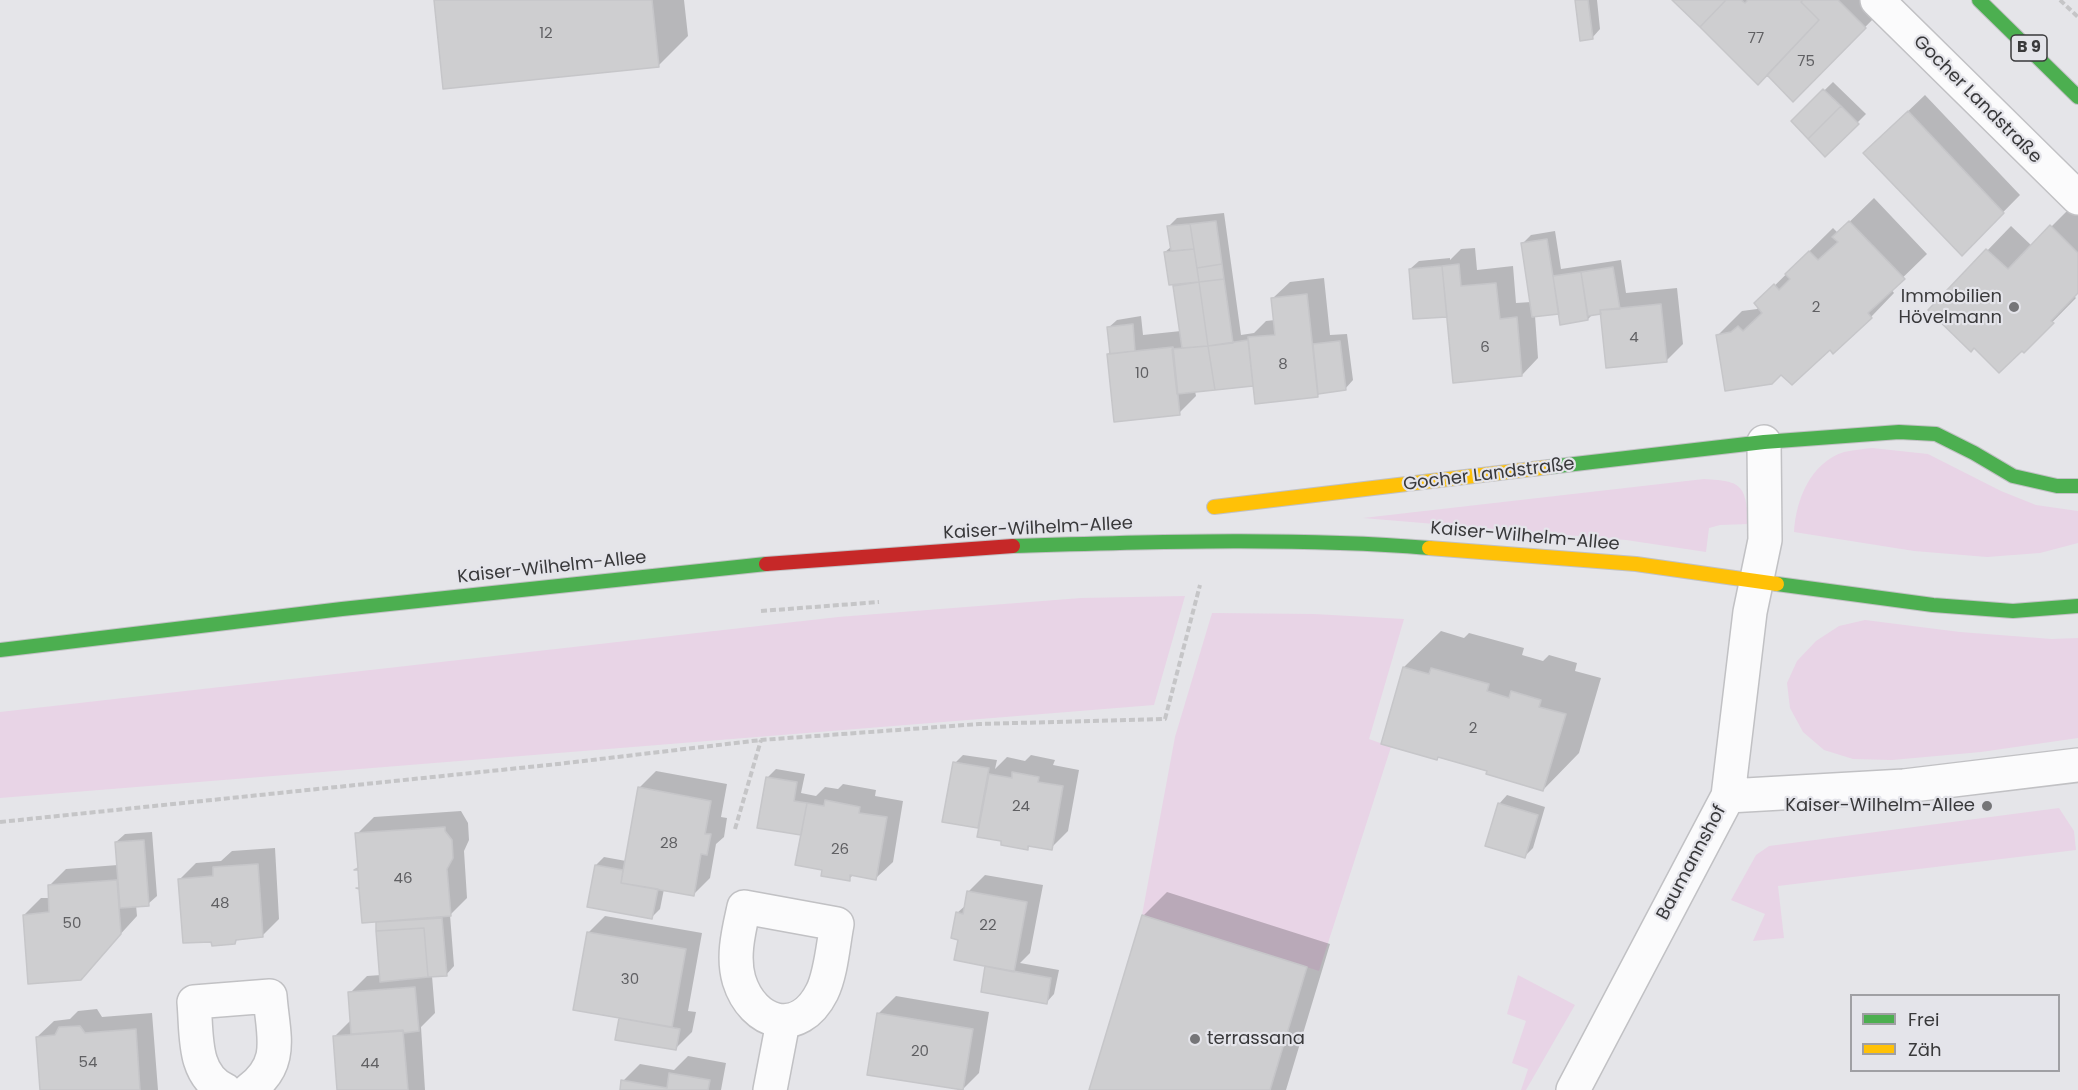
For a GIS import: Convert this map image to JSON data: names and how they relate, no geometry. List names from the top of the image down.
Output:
{
  "streets": {
    "street": [
      "B 9",
      "Gocher Landstraße",
      "Kaiser-Wilhelm-Allee",
      "Baumannshof"
    ]
  },
  "crossings": [
    ["Kaiser-Wilhelm-Allee", "Baumannshof"]
  ],
  "places": ["Immobilien Hövelmann", "Kaiser-Wilhelm-Allee", "terrassana"],
  "house_numbers": [
    "12",
    "77",
    "75",
    "2",
    "4",
    "6",
    "8",
    "10",
    "2",
    "24",
    "28",
    "26",
    "46",
    "48",
    "50",
    "22",
    "30",
    "20",
    "54",
    "44"
  ],
  "legend": ["Frei", "Zäh"]
}
